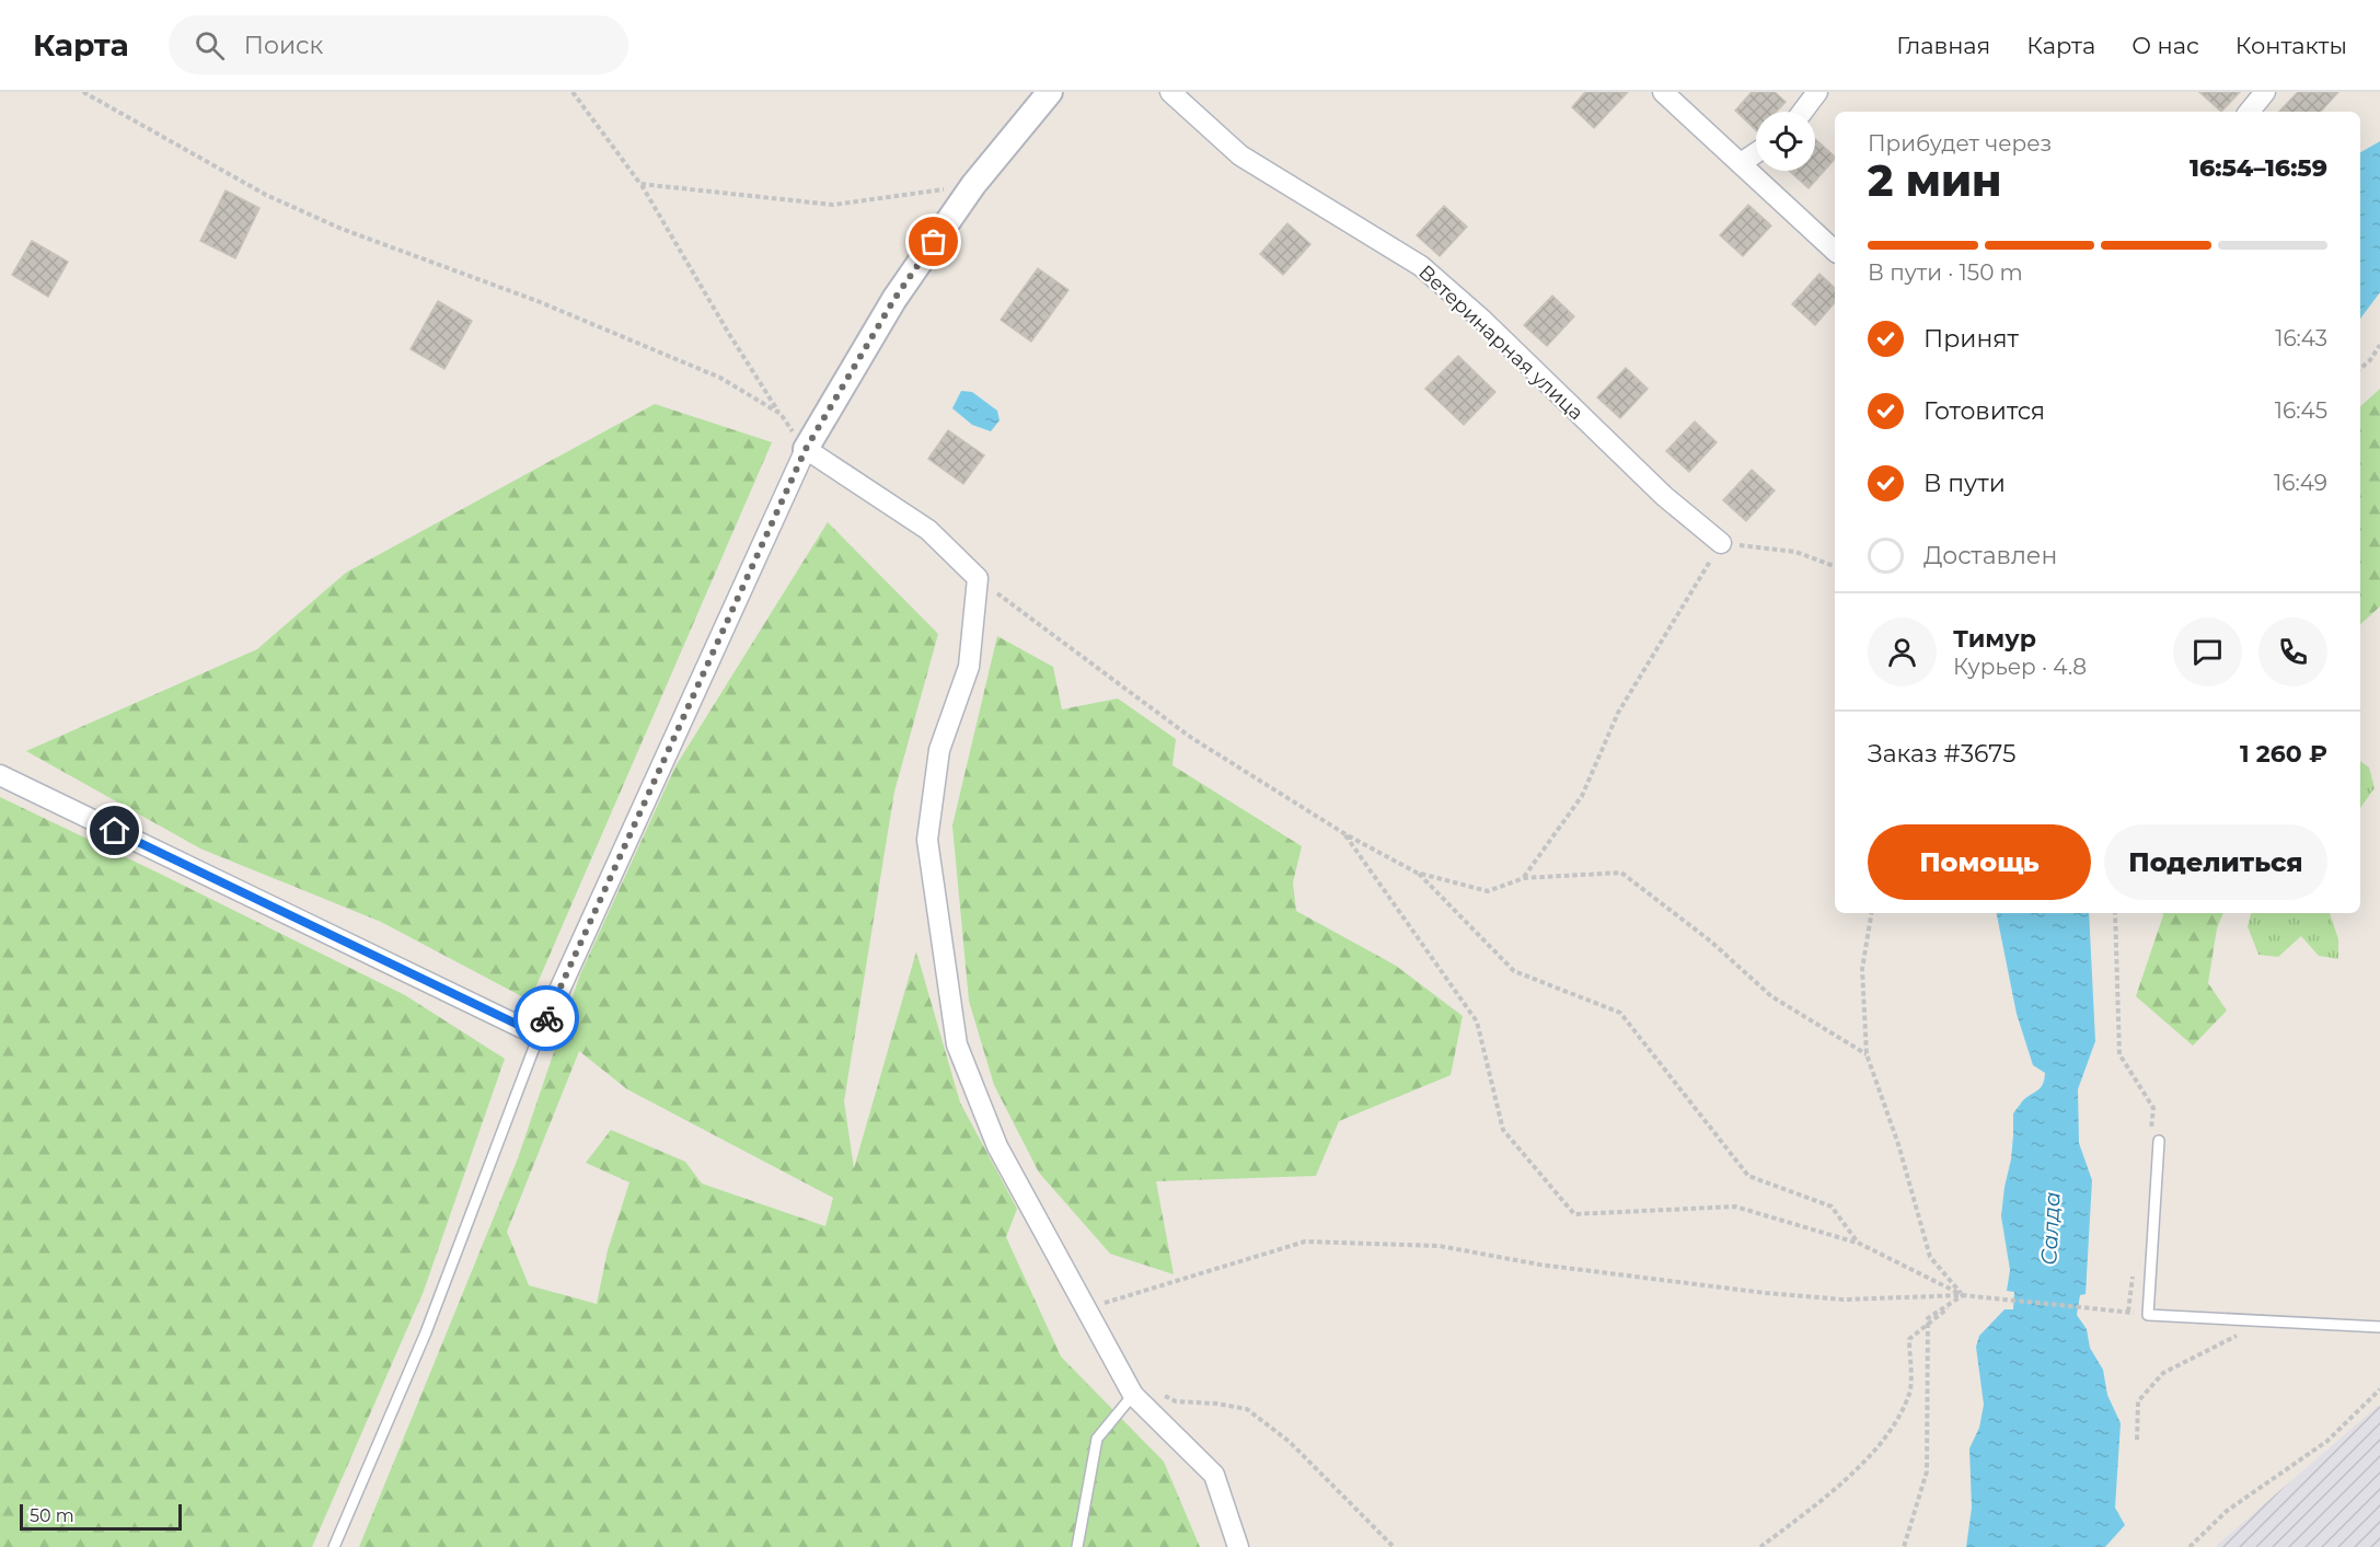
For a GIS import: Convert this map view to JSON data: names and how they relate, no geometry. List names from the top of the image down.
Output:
{
  "streets": {
    "street": ["Ветеринарная улица"]
  },
  "water": ["Салда"],
  "scale_bar": "50 m",
  "page": {
    "header": "Карта",
    "search": "Поиск",
    "nav": [
      "Главная",
      "Карта",
      "О нас",
      "Контакты"
    ],
    "heading": ["2 мин", "Прибудет через", "16:54–16:59"],
    "panel": [
      "Тимур",
      "Курьер · 4.8",
      "Заказ #3675",
      "1 260 ₽"
    ],
    "bar": "В пути · 150 m",
    "list": [
      ["Принят", "16:43"],
      ["Готовится", "16:45"],
      ["В пути", "16:49"],
      "Доставлен"
    ],
    "buttons": ["Помощь", "Поделиться"],
    "scale": "50 m"
  }
}
